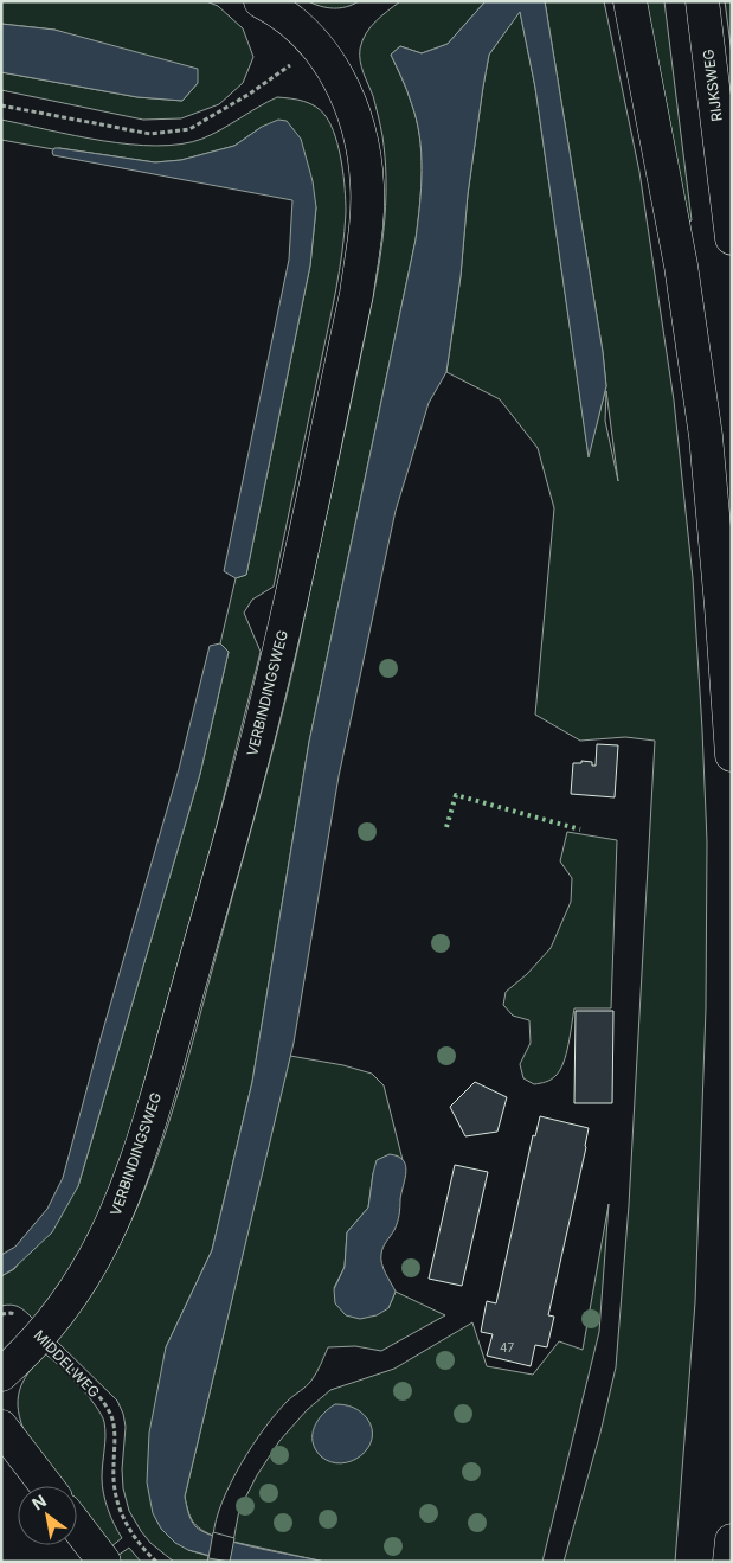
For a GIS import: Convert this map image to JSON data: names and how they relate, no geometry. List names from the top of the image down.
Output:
{
  "streets": {
    "main road": ["RIJKSWEG", "VERBINDINGSWEG"],
    "path": ["MIDDELWEG"]
  },
  "crossings": [
    ["VERBINDINGSWEG", "MIDDELWEG"]
  ],
  "house_numbers": ["47"],
  "north": "top left"
}
